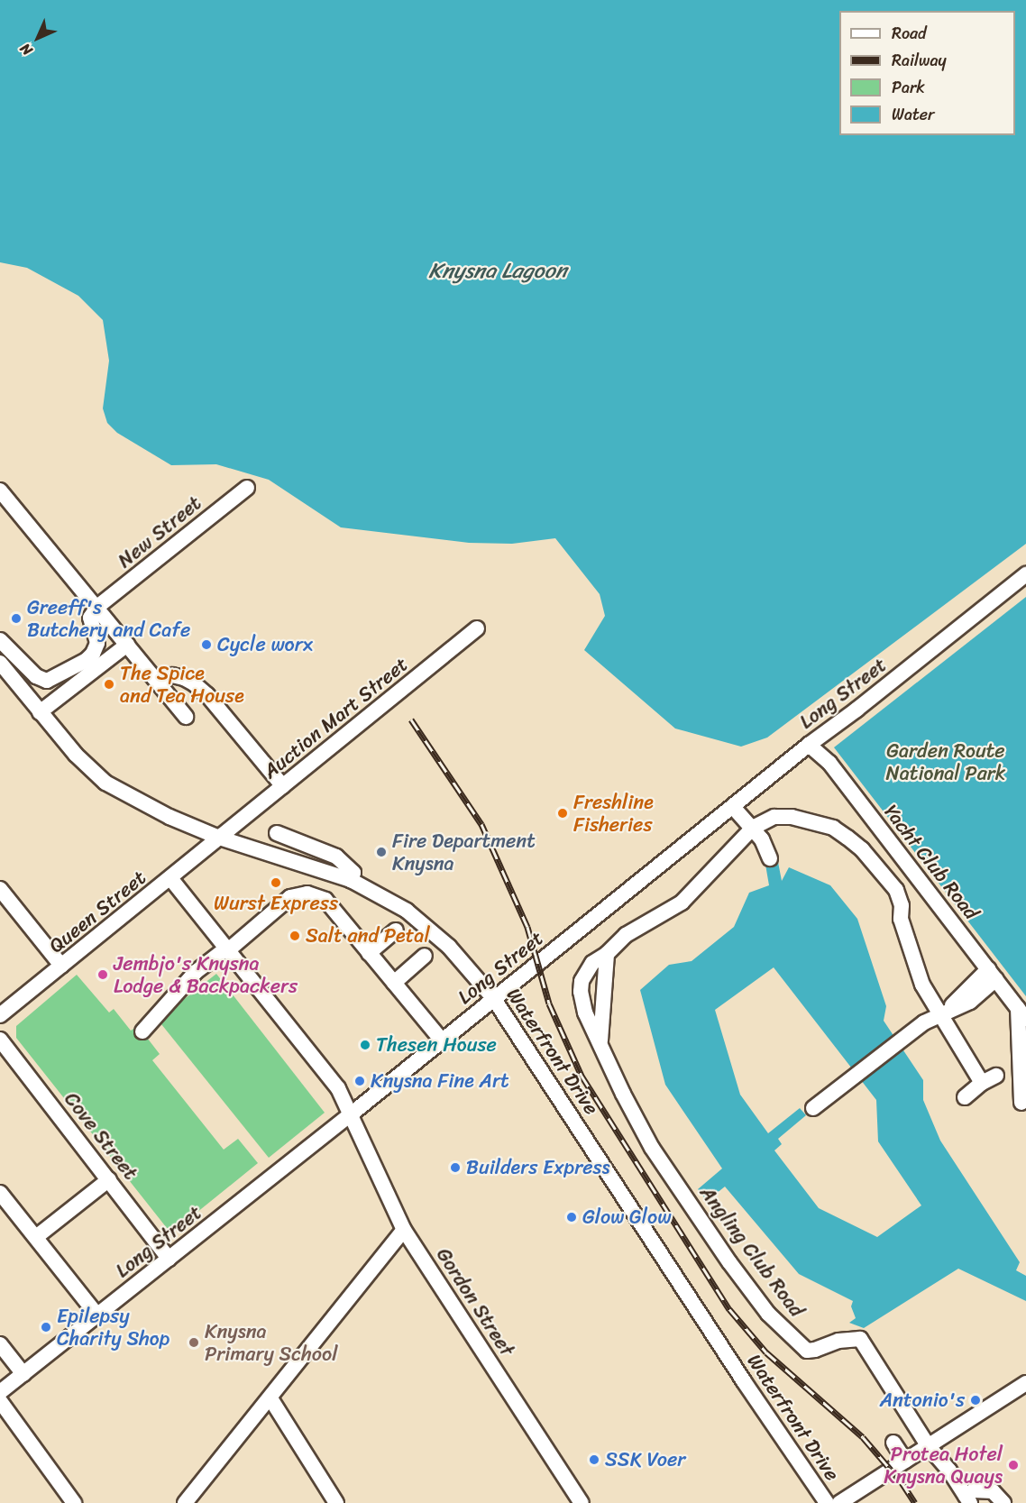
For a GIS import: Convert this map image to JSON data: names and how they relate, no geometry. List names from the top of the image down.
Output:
{
  "streets": {
    "street": [
      "New Street",
      "Long Street",
      "Auction Mart Street",
      "Yacht Club Road",
      "Queen Street",
      "Waterfront Drive",
      "Cove Street",
      "Angling Club Road",
      "Gordon Street"
    ]
  },
  "crossings": [
    ["Long Street", "Yacht Club Road"],
    ["Long Street", "Waterfront Drive"],
    ["Long Street", "Cove Street"],
    ["Long Street", "Gordon Street"],
    ["Auction Mart Street", "Queen Street"],
    ["Auction Mart Street", "Waterfront Drive"],
    ["Queen Street", "Waterfront Drive"],
    ["Queen Street", "Gordon Street"]
  ],
  "water": ["Knysna Lagoon"],
  "parks": ["Garden Route National Park"],
  "places": [
    "Greeff's Butchery and Cafe",
    "Cycle worx",
    "The Spice and Tea House",
    "Freshline Fisheries",
    "Fire Department Knysna",
    "Wurst Express",
    "Salt and Petal",
    "Jembjo's Knysna Lodge & Backpackers",
    "Thesen House",
    "Knysna Fine Art",
    "Builders Express",
    "Glow Glow",
    "Epilepsy Charity Shop",
    "Knysna Primary School",
    "Antonio's",
    "SSK Voer",
    "Protea Hotel Knysna Quays"
  ],
  "legend": [
    "Road",
    "Railway",
    "Park",
    "Water"
  ],
  "north": "bottom left"
}
